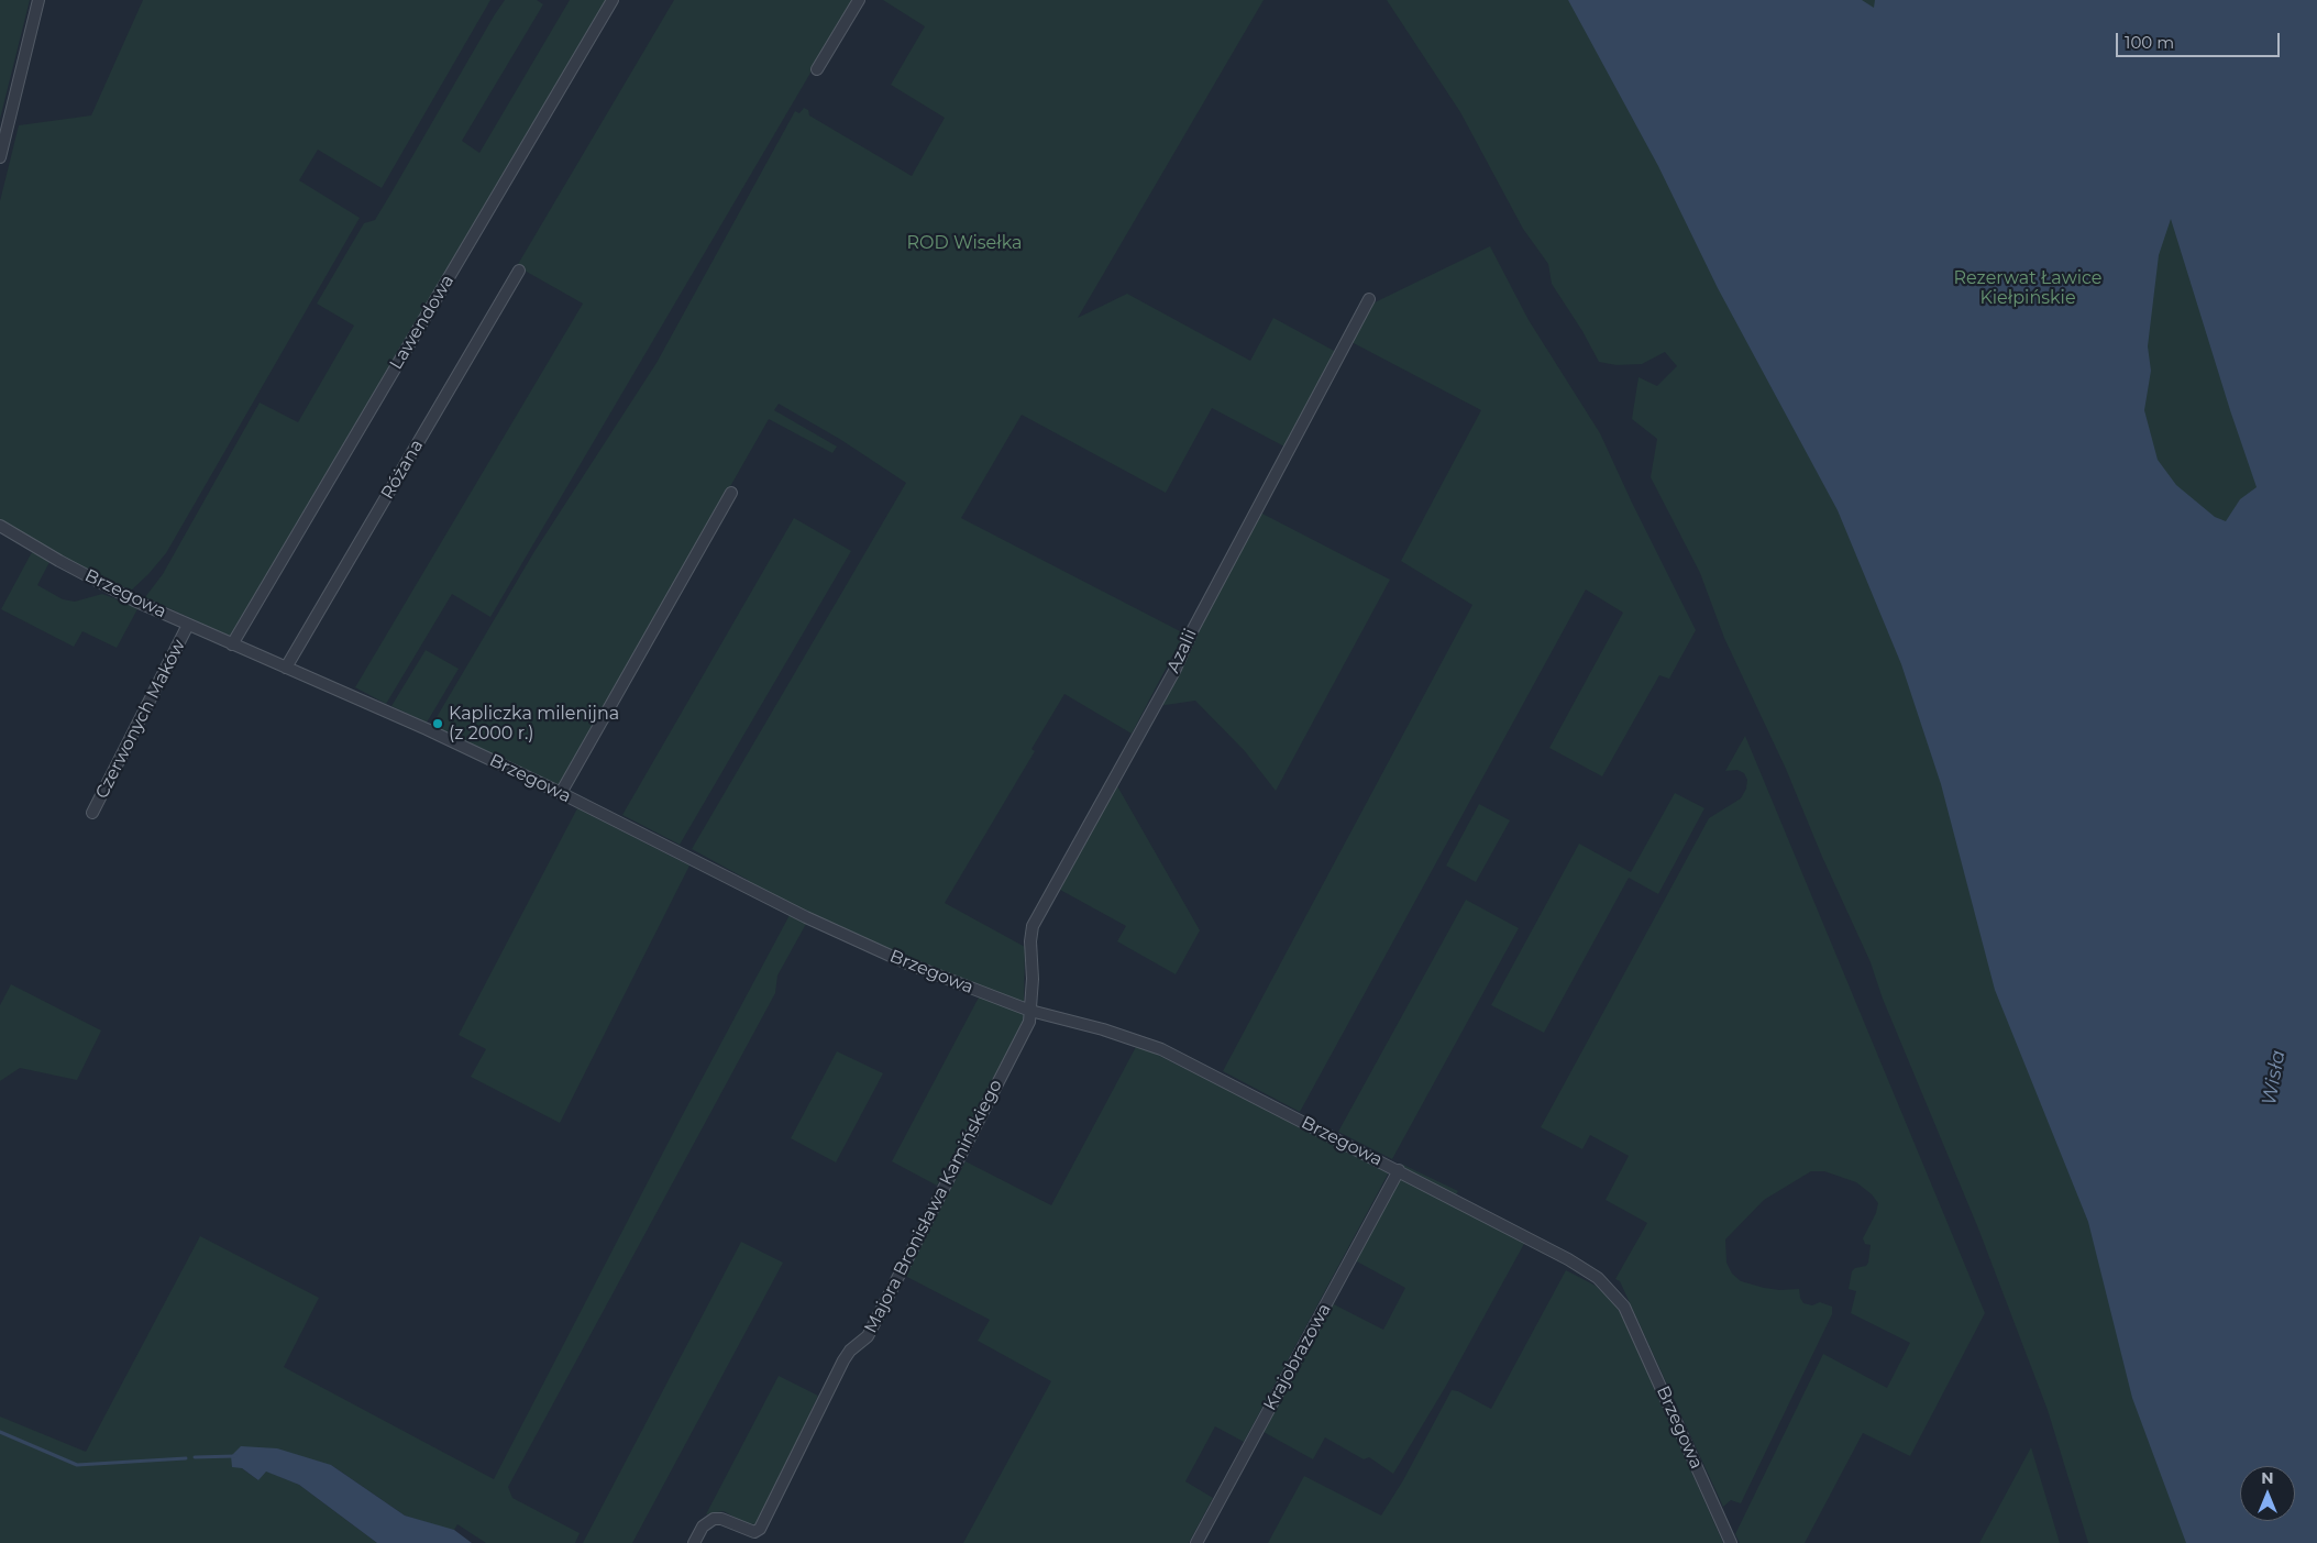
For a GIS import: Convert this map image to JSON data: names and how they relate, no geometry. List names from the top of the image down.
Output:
{
  "streets": {
    "street": [
      "Lawendowa",
      "Różana",
      "Brzegowa",
      "Azalii",
      "Czerwonych Maków",
      "Majora Bronisława Kamińskiego",
      "Krajobrazowa"
    ]
  },
  "crossings": [
    ["Lawendowa", "Brzegowa"],
    ["Różana", "Brzegowa"],
    ["Brzegowa", "Azalii"],
    ["Brzegowa", "Czerwonych Maków"],
    ["Brzegowa", "Majora Bronisława Kamińskiego"],
    ["Brzegowa", "Krajobrazowa"],
    ["Azalii", "Majora Bronisława Kamińskiego"]
  ],
  "water": ["Wisła"],
  "parks": ["ROD Wisełka", "Rezerwat Ławice Kiełpińskie"],
  "places": ["Kapliczka milenijna (z 2000 r.)"],
  "scale_bar": "100 m",
  "north": "top"
}
